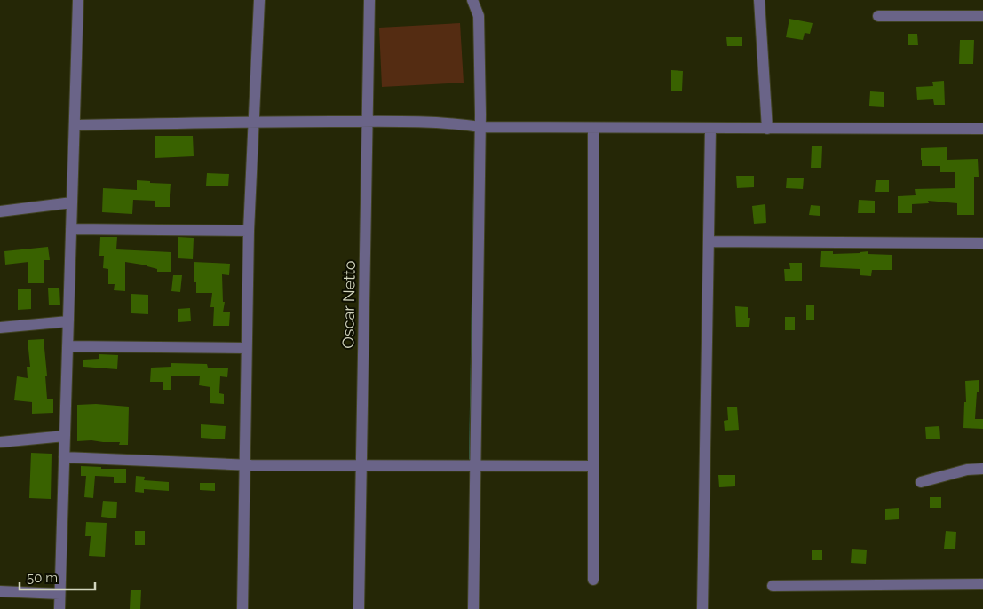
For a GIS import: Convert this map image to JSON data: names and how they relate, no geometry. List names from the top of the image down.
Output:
{
  "streets": {
    "street": ["Oscar Netto"]
  },
  "scale_bar": "50 m"
}
